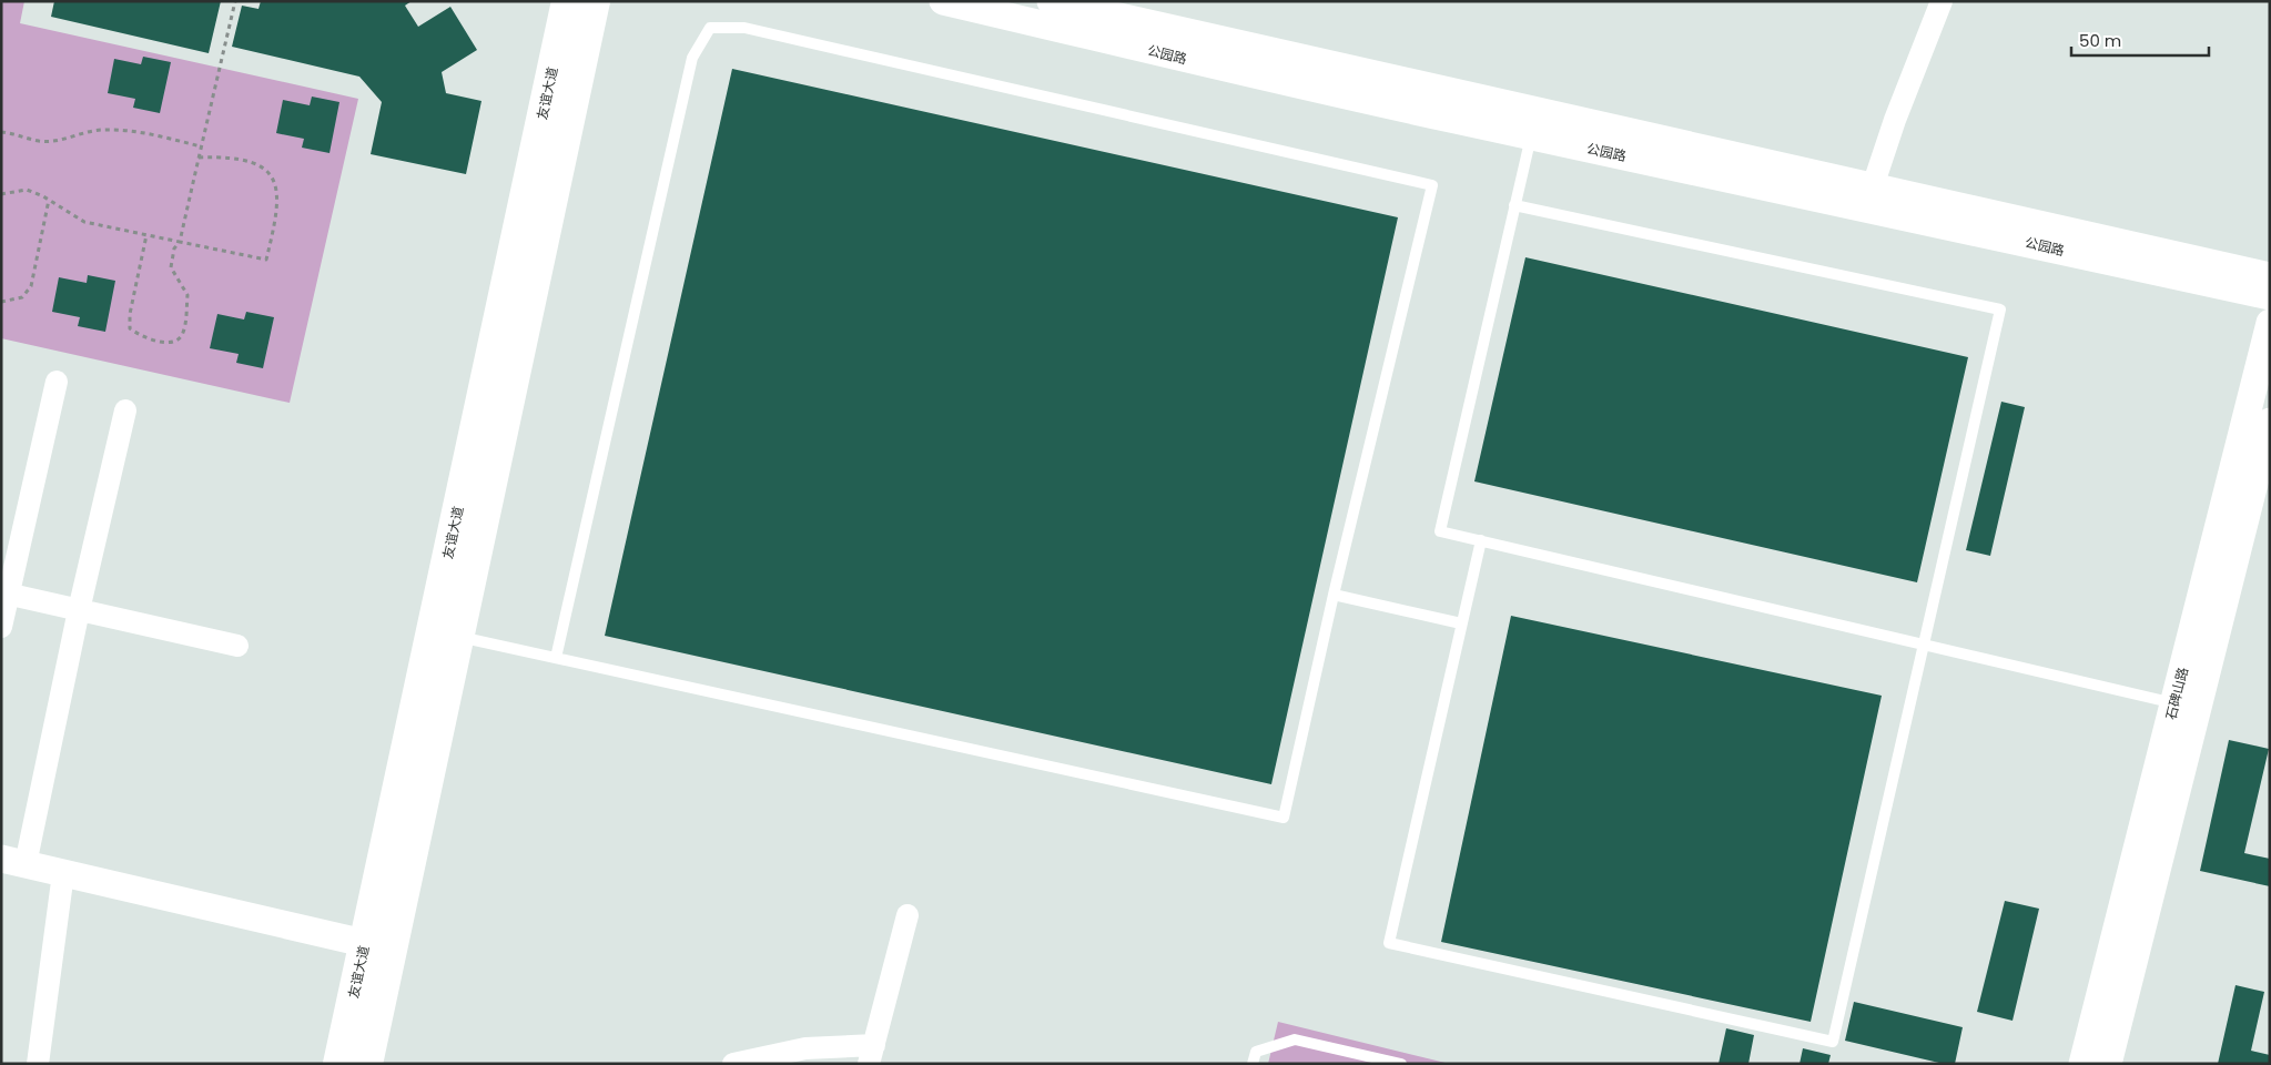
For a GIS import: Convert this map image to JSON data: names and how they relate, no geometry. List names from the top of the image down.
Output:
{
  "streets": {
    "main road": ["友谊大道"],
    "street": ["公园路", "石碑山路"]
  },
  "scale_bar": "50 m"
}
